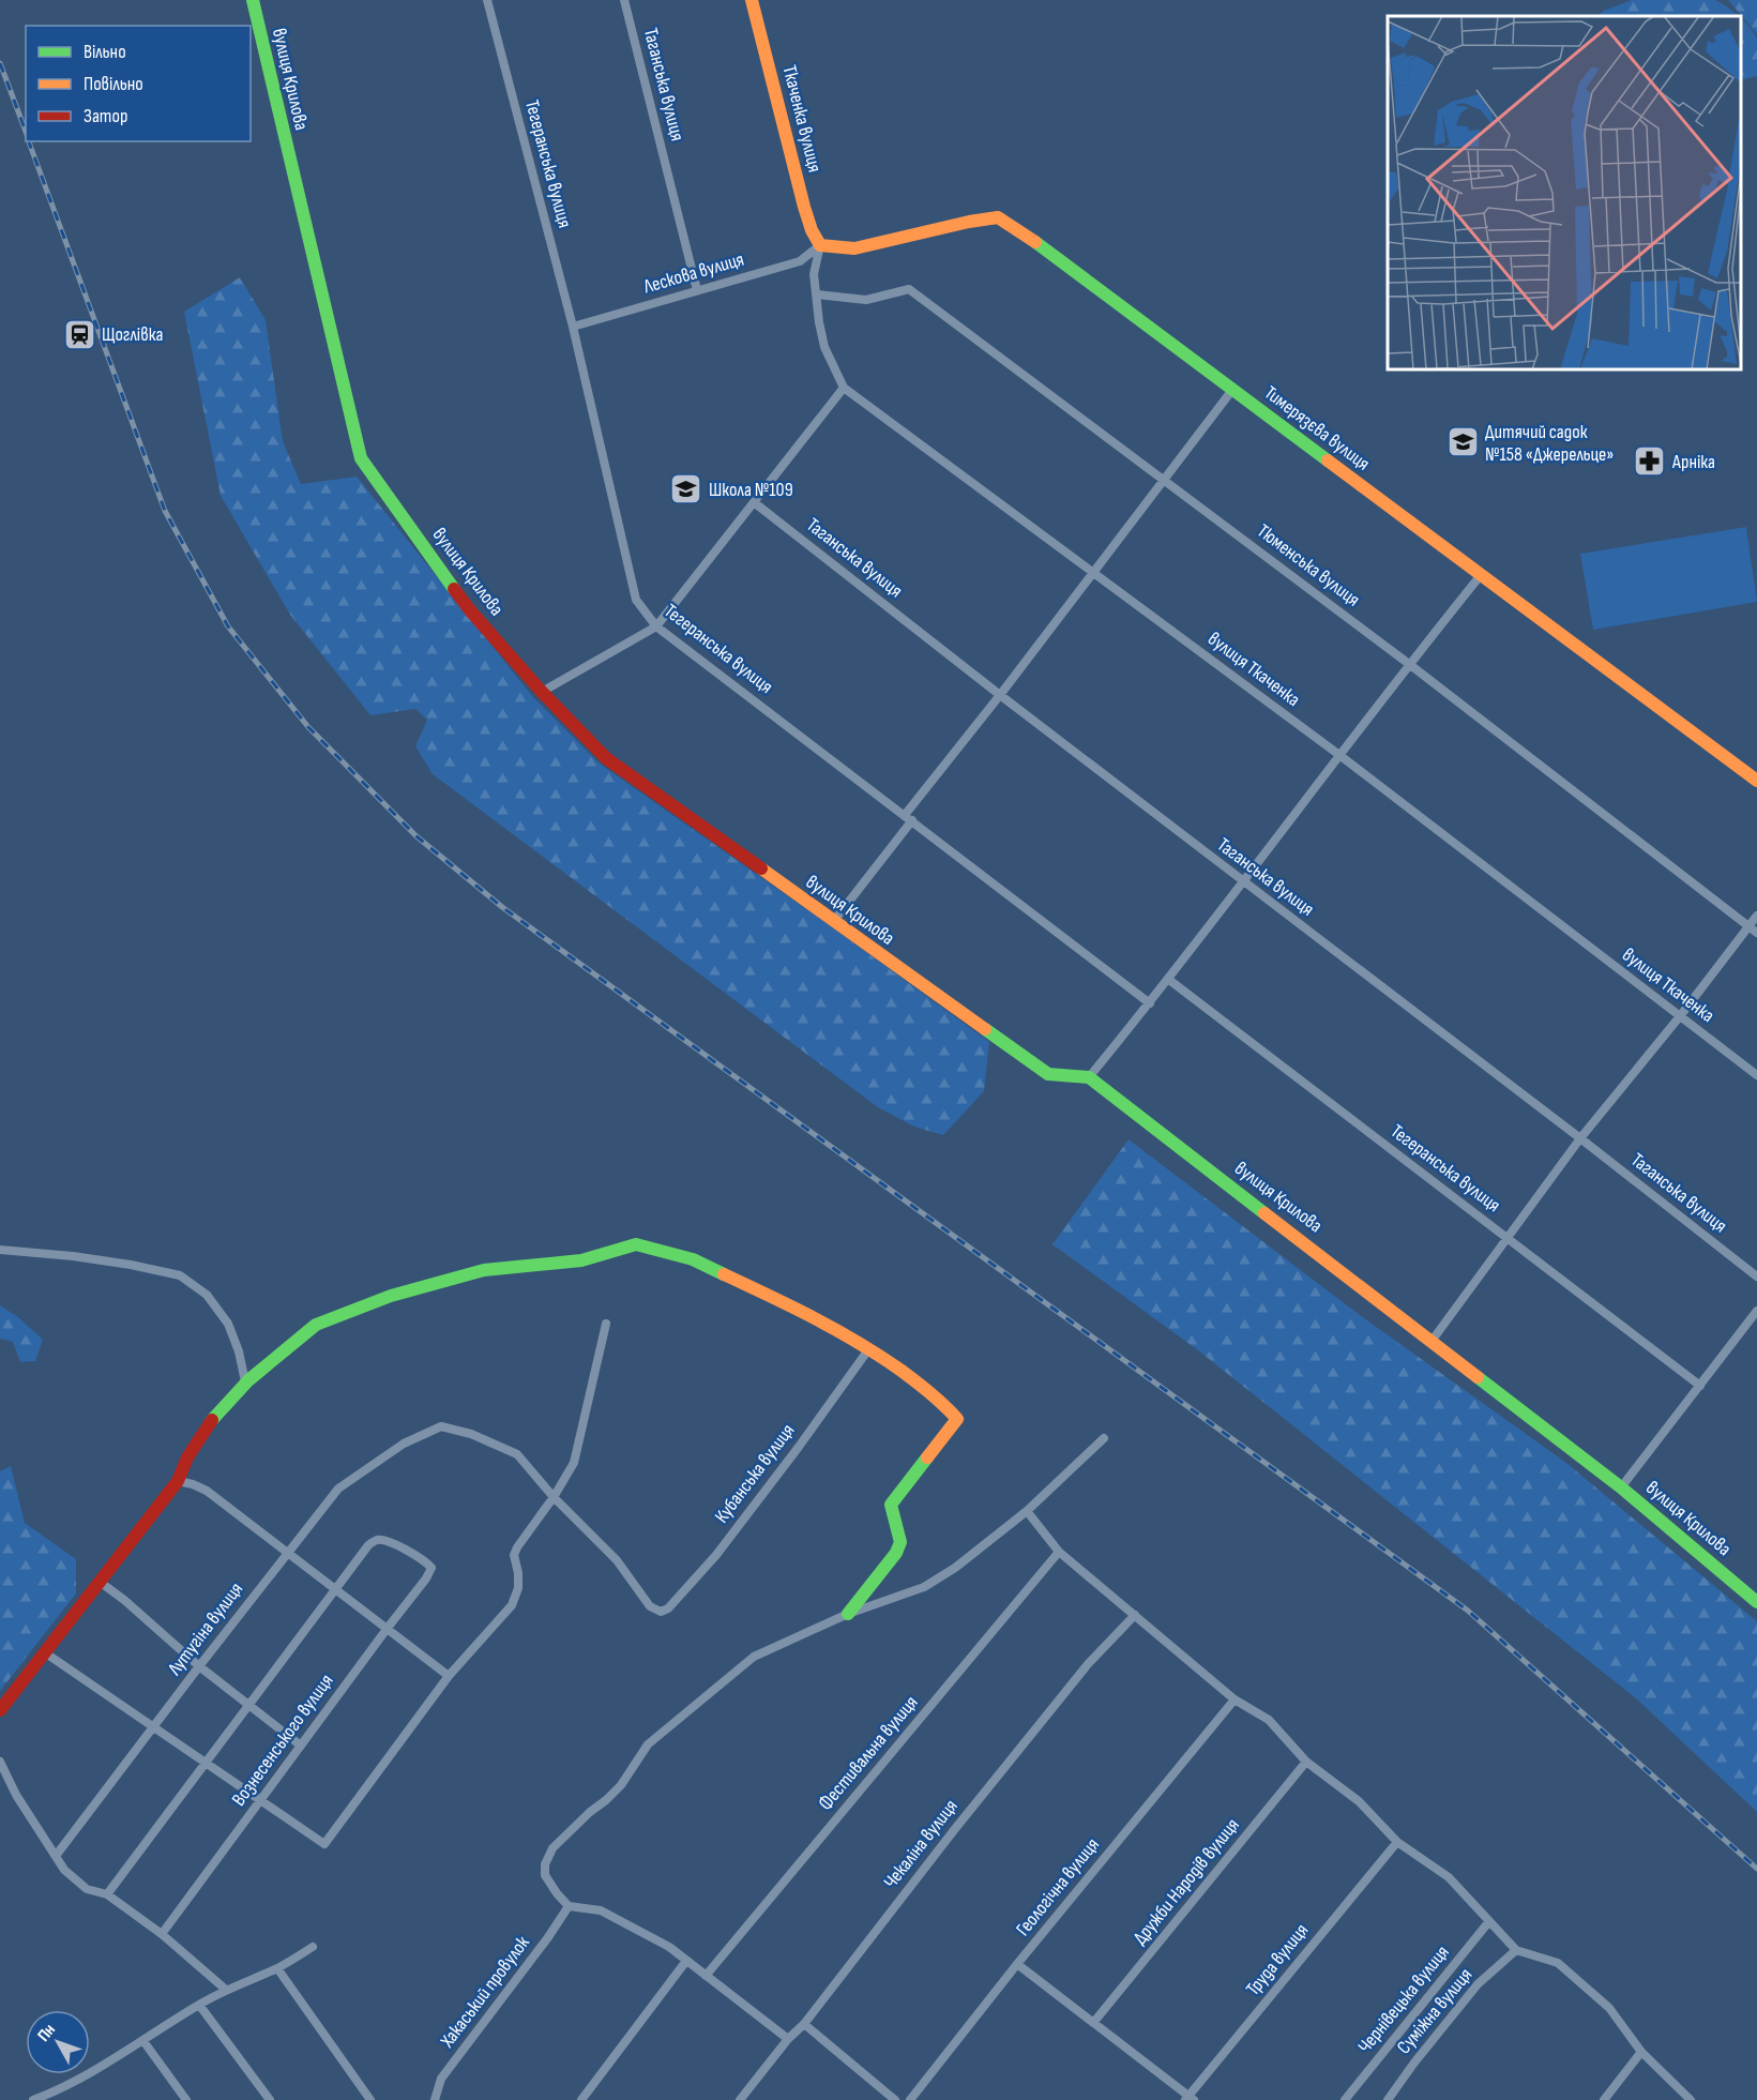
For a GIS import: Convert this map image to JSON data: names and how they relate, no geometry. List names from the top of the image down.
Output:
{
  "streets": {
    "street": [
      "вулиця Крилова",
      "Таганська вулиця",
      "Ткаченка вулиця",
      "Тегеранська вулиця",
      "Лескова вулиця",
      "Тимерязєва вулиця",
      "Тюменська вулиця",
      "вулиця Ткаченка",
      "Кубанська вулиця",
      "Лутугіна вулиця",
      "Вознесенського вулиця",
      "Фестивальна вулиця",
      "Чекаліна вулиця",
      "Дружби Народів вулиця",
      "Геологічна вулиця",
      "Труда вулиця",
      "Хакаський провулок",
      "Чернівецька вулиця",
      "Суміжна вулиця"
    ]
  },
  "crossings": [
    ["Таганська вулиця", "Лескова вулиця"],
    ["Ткаченка вулиця", "Лескова вулиця"],
    ["Ткаченка вулиця", "Тимерязєва вулиця"],
    ["Ткаченка вулиця", "вулиця Ткаченка"],
    ["Тегеранська вулиця", "Лескова вулиця"],
    ["Лескова вулиця", "Тимерязєва вулиця"],
    ["Лескова вулиця", "вулиця Ткаченка"],
    ["Тимерязєва вулиця", "вулиця Ткаченка"],
    ["Тюменська вулиця", "вулиця Ткаченка"],
    ["Кубанська вулиця", "Лутугіна вулиця"]
  ],
  "places": {
    "station": ["Щоглівка"],
    "school or university": ["Дитячий садок №158 «Джерельце»", "Школа №109"],
    "pharmacy": ["Арніка"]
  },
  "legend": ["Вільно", "Повільно", "Затор"],
  "north": "top left"
}
